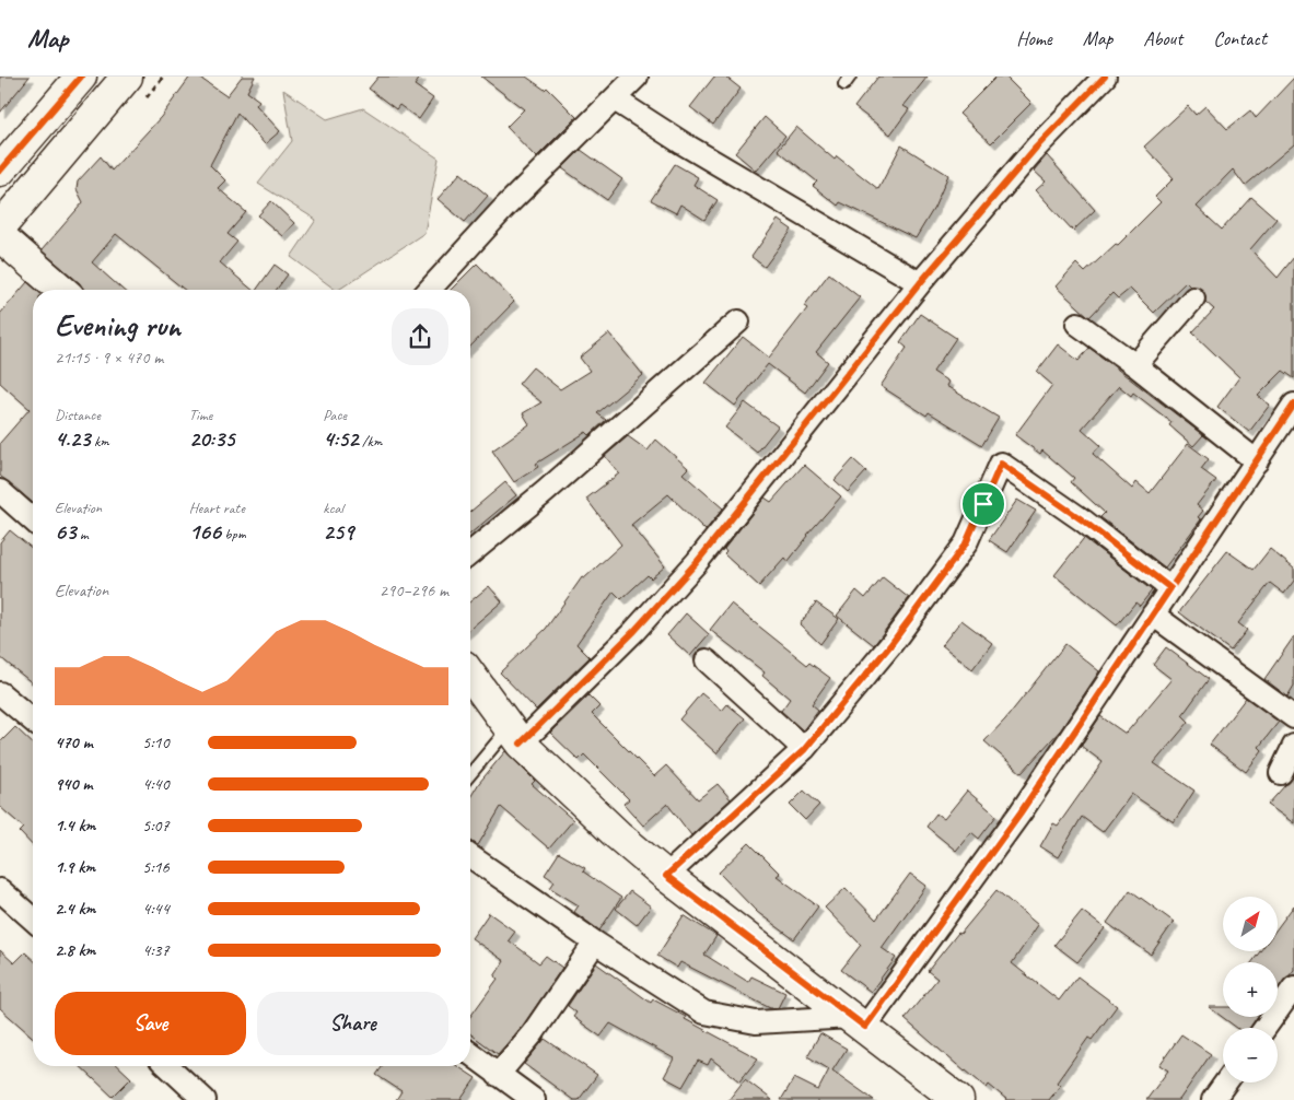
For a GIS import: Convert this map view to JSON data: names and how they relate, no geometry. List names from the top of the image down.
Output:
{
  "north": "top right",
  "page": {
    "header": "Map",
    "nav": [
      "Home",
      "Map",
      "About",
      "Contact"
    ],
    "heading": ["Evening run", "21:15 · 9 × 470 m"],
    "stats": [
      ["Distance", "4.23 km"],
      ["Time", "20:35"],
      ["Pace", "4:52 /km"],
      ["Elevation", "63 m"],
      ["Heart rate", "166 bpm"],
      ["kcal", "259"]
    ],
    "chart": ["Elevation", "290–296 m"],
    "list": [
      {
        "name": "470 m",
        "note": "5:10"
      },
      {
        "name": "940 m",
        "note": "4:40"
      },
      {
        "name": "1.4 km",
        "note": "5:07"
      },
      {
        "name": "1.9 km",
        "note": "5:16"
      },
      {
        "name": "2.4 km",
        "note": "4:44"
      },
      {
        "name": "2.8 km",
        "note": "4:37"
      }
    ],
    "map_buttons": ["+", "−"],
    "buttons": ["Save", "Share"]
  }
}
